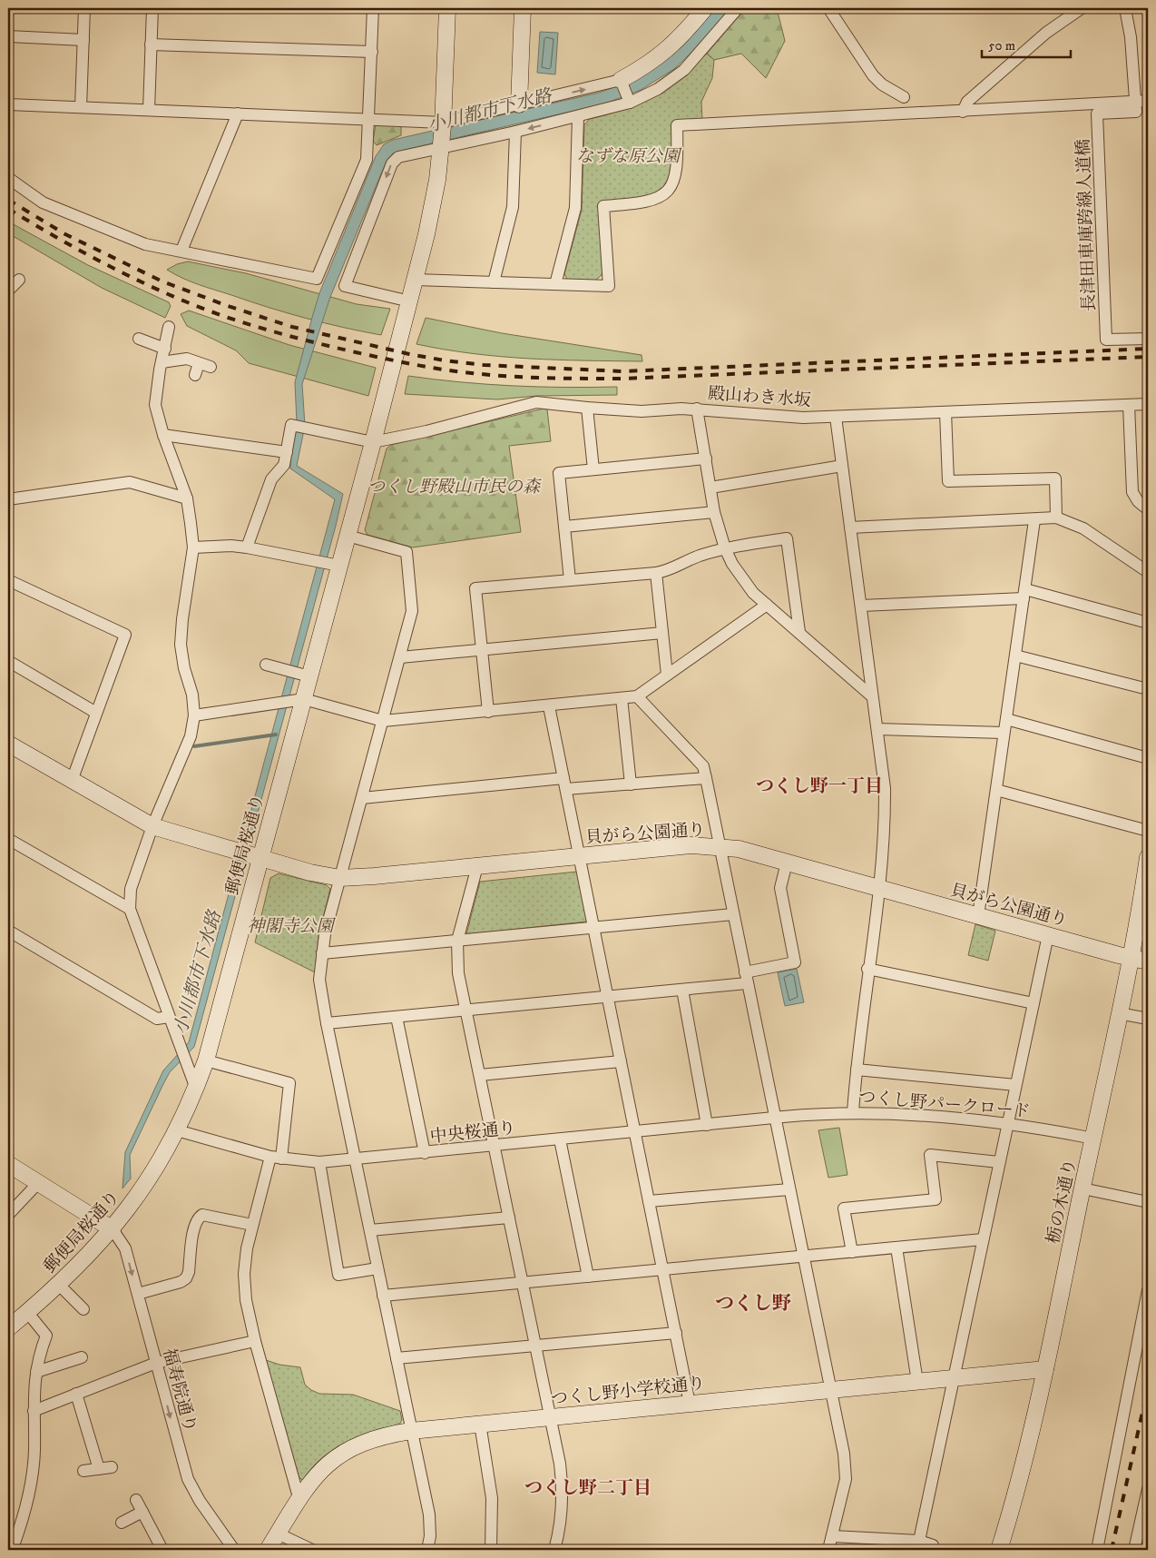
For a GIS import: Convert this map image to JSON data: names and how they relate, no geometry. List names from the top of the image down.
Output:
{
  "streets": {
    "street": [
      "長津田車庫跨線人道橋",
      "殿山わき水坂",
      "貝がら公園通り",
      "郵便局桜通り",
      "つくし野パークロード",
      "中央桜通り",
      "栃の木通り",
      "福寿院通り",
      "つくし野小学校通り"
    ]
  },
  "crossings": [
    ["殿山わき水坂", "郵便局桜通り"],
    ["貝がら公園通り", "郵便局桜通り"],
    ["貝がら公園通り", "栃の木通り"],
    ["郵便局桜通り", "中央桜通り"],
    ["郵便局桜通り", "福寿院通り"],
    ["つくし野パークロード", "中央桜通り"],
    ["栃の木通り", "つくし野小学校通り"]
  ],
  "districts": ["つくし野一丁目", "つくし野", "つくし野二丁目"],
  "water": ["小川都市下水路"],
  "parks": ["なずな原公園", "つくし野殿山市民の森", "神閣寺公園"],
  "scale_bar": "50 m"
}
